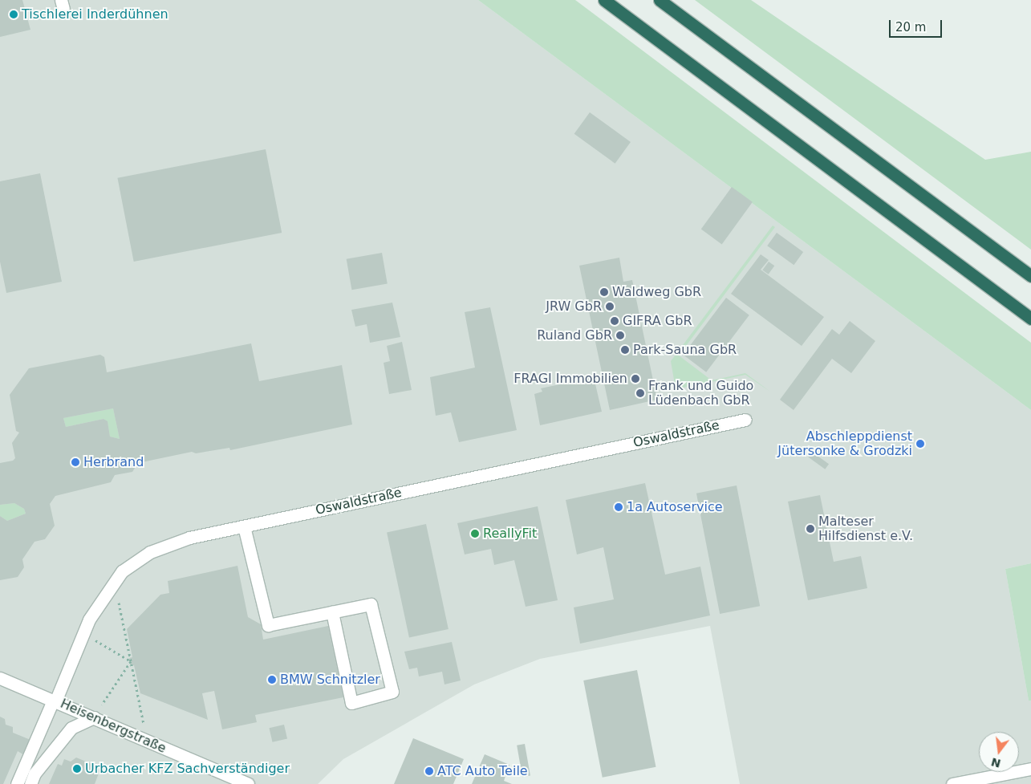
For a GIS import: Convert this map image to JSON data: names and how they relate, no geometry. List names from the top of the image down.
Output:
{
  "streets": {
    "street": ["Oswaldstraße", "Heisenbergstraße"]
  },
  "crossings": [
    ["Oswaldstraße", "Heisenbergstraße"]
  ],
  "places": [
    "Tischlerei Inderdühnen",
    "Waldweg GbR",
    "JRW GbR",
    "GIFRA GbR",
    "Ruland GbR",
    "Park-Sauna GbR",
    "FRAGI Immobilien",
    "Frank und Guido Lüdenbach GbR",
    "Abschleppdienst Jütersonke & Grodzki",
    "Herbrand",
    "1a Autoservice",
    "Malteser Hilfsdienst e.V.",
    "ReallyFit",
    "BMW Schnitzler",
    "Urbacher KFZ Sachverständiger",
    "ATC Auto Teile"
  ],
  "scale_bar": "20 m",
  "north": "bottom"
}
